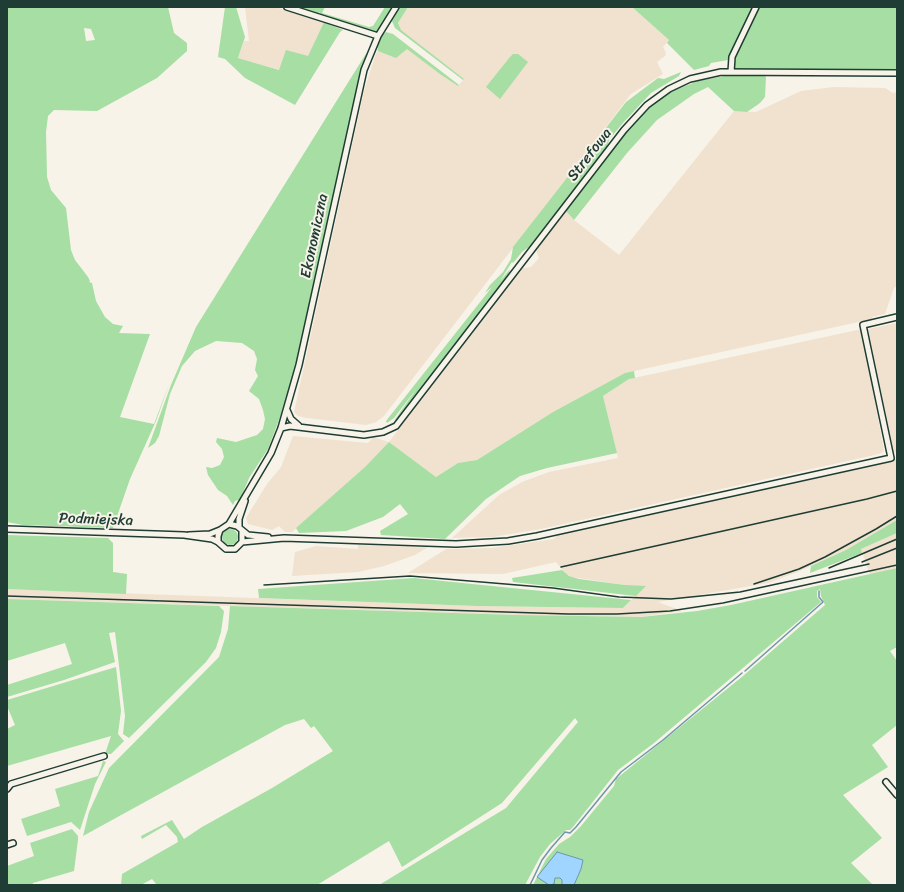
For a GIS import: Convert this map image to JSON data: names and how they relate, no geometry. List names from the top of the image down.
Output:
{
  "streets": {
    "street": ["Strefowa", "Ekonomiczna", "Podmiejska"]
  },
  "crossings": [
    ["Ekonomiczna", "Podmiejska"]
  ]
}
